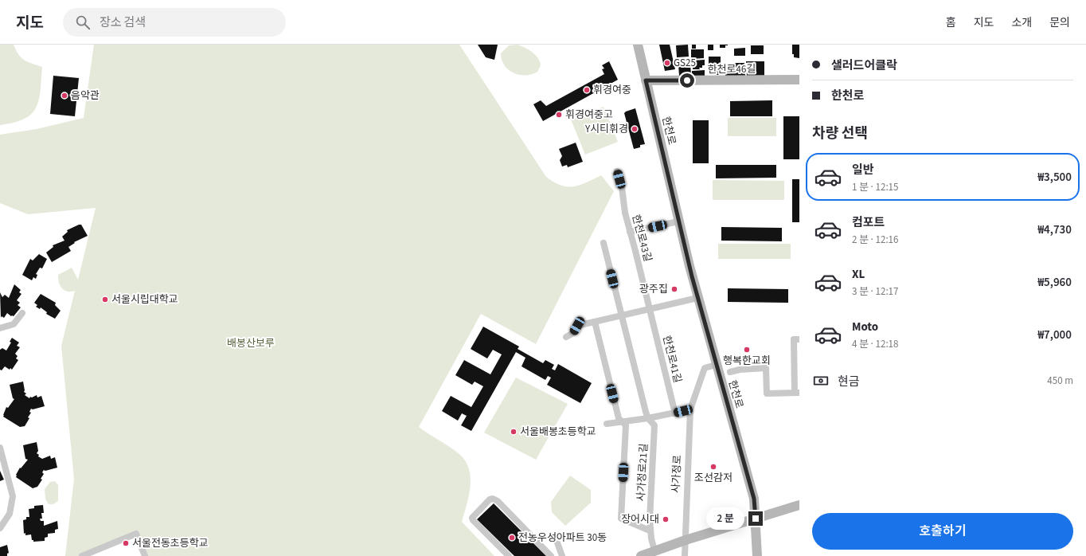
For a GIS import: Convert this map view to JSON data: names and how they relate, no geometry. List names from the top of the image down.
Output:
{
  "streets": {
    "main road": ["한천로46길", "한천로"],
    "street": [
      "한천로43길",
      "한천로41길",
      "사가정로21길",
      "사가정로"
    ]
  },
  "crossings": [
    ["한천로46길", "한천로"],
    ["한천로", "한천로41길"],
    ["한천로43길", "한천로41길"],
    ["한천로41길", "사가정로"]
  ],
  "parks": ["배봉산보루"],
  "places": [
    "GS25",
    "휘경여중",
    "음악관",
    "휘경여중고",
    "Y시티휘경",
    "광주집",
    "서울시립대학교",
    "행복한교회",
    "서울배봉초등학교",
    "조선감저",
    "장어시대",
    "전농우성아파트 30동",
    "서울전동초등학교"
  ],
  "page": {
    "header": "지도",
    "search": "장소 검색",
    "nav": [
      "홈",
      "지도",
      "소개",
      "문의"
    ],
    "banner": ["샐러드어클락", "한천로"],
    "heading": "차량 선택",
    "list": [
      {
        "name": "일반",
        "note": "1 분 · 12:15",
        "value": "₩3,500"
      },
      {
        "name": "컴포트",
        "note": "2 분 · 12:16",
        "value": "₩4,730"
      },
      {
        "name": "XL",
        "note": "3 분 · 12:17",
        "value": "₩5,960"
      },
      {
        "name": "Moto",
        "note": "4 분 · 12:18",
        "value": "₩7,000"
      }
    ],
    "pay": ["현금", "450 m"],
    "buttons": "호출하기",
    "bubble": "2 분"
  }
}
